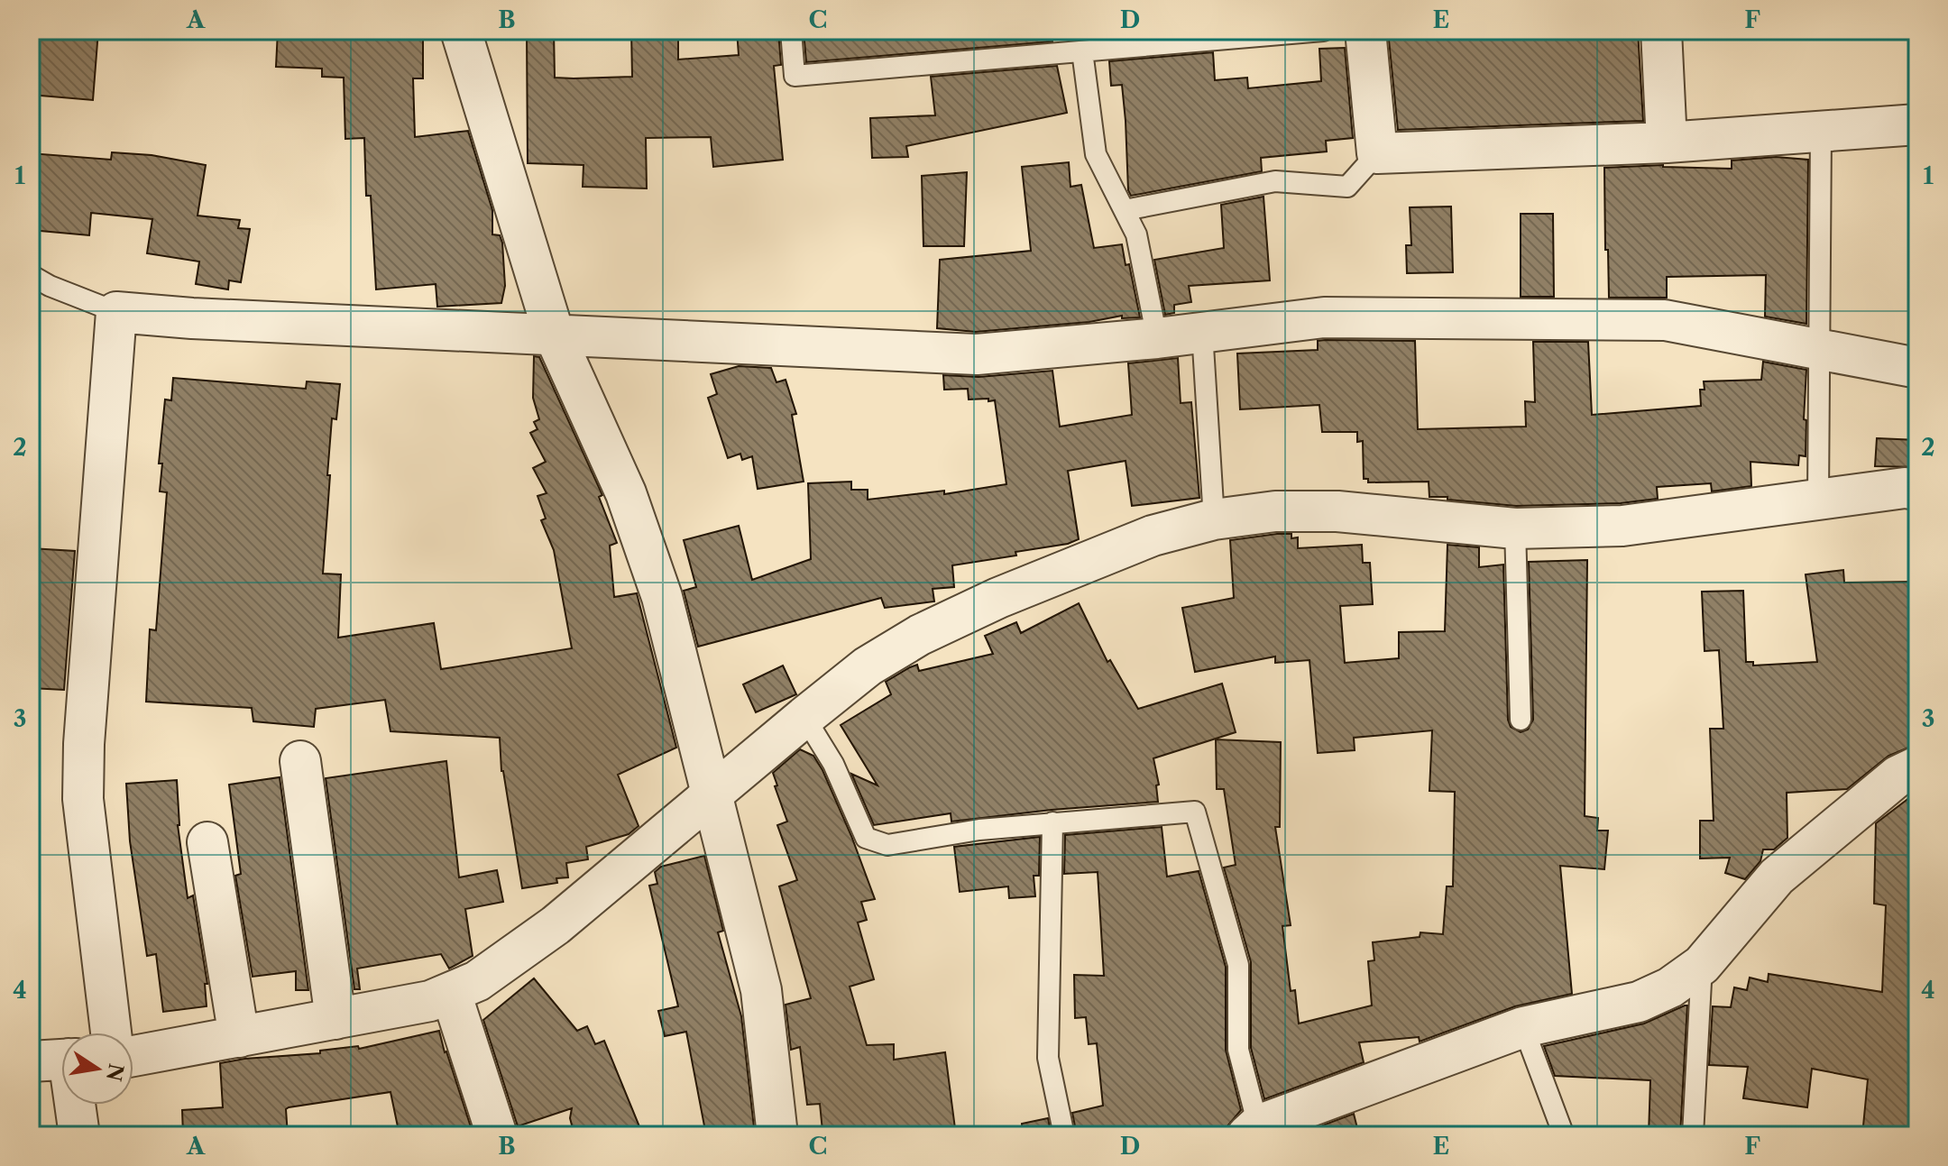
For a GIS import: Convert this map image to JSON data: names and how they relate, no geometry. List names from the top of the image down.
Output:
{
  "north": "right",
  "grid": {
    "columns": [
      "A",
      "B",
      "C",
      "D",
      "E",
      "F"
    ],
    "rows": [
      "1",
      "2",
      "3",
      "4"
    ]
  }
}
